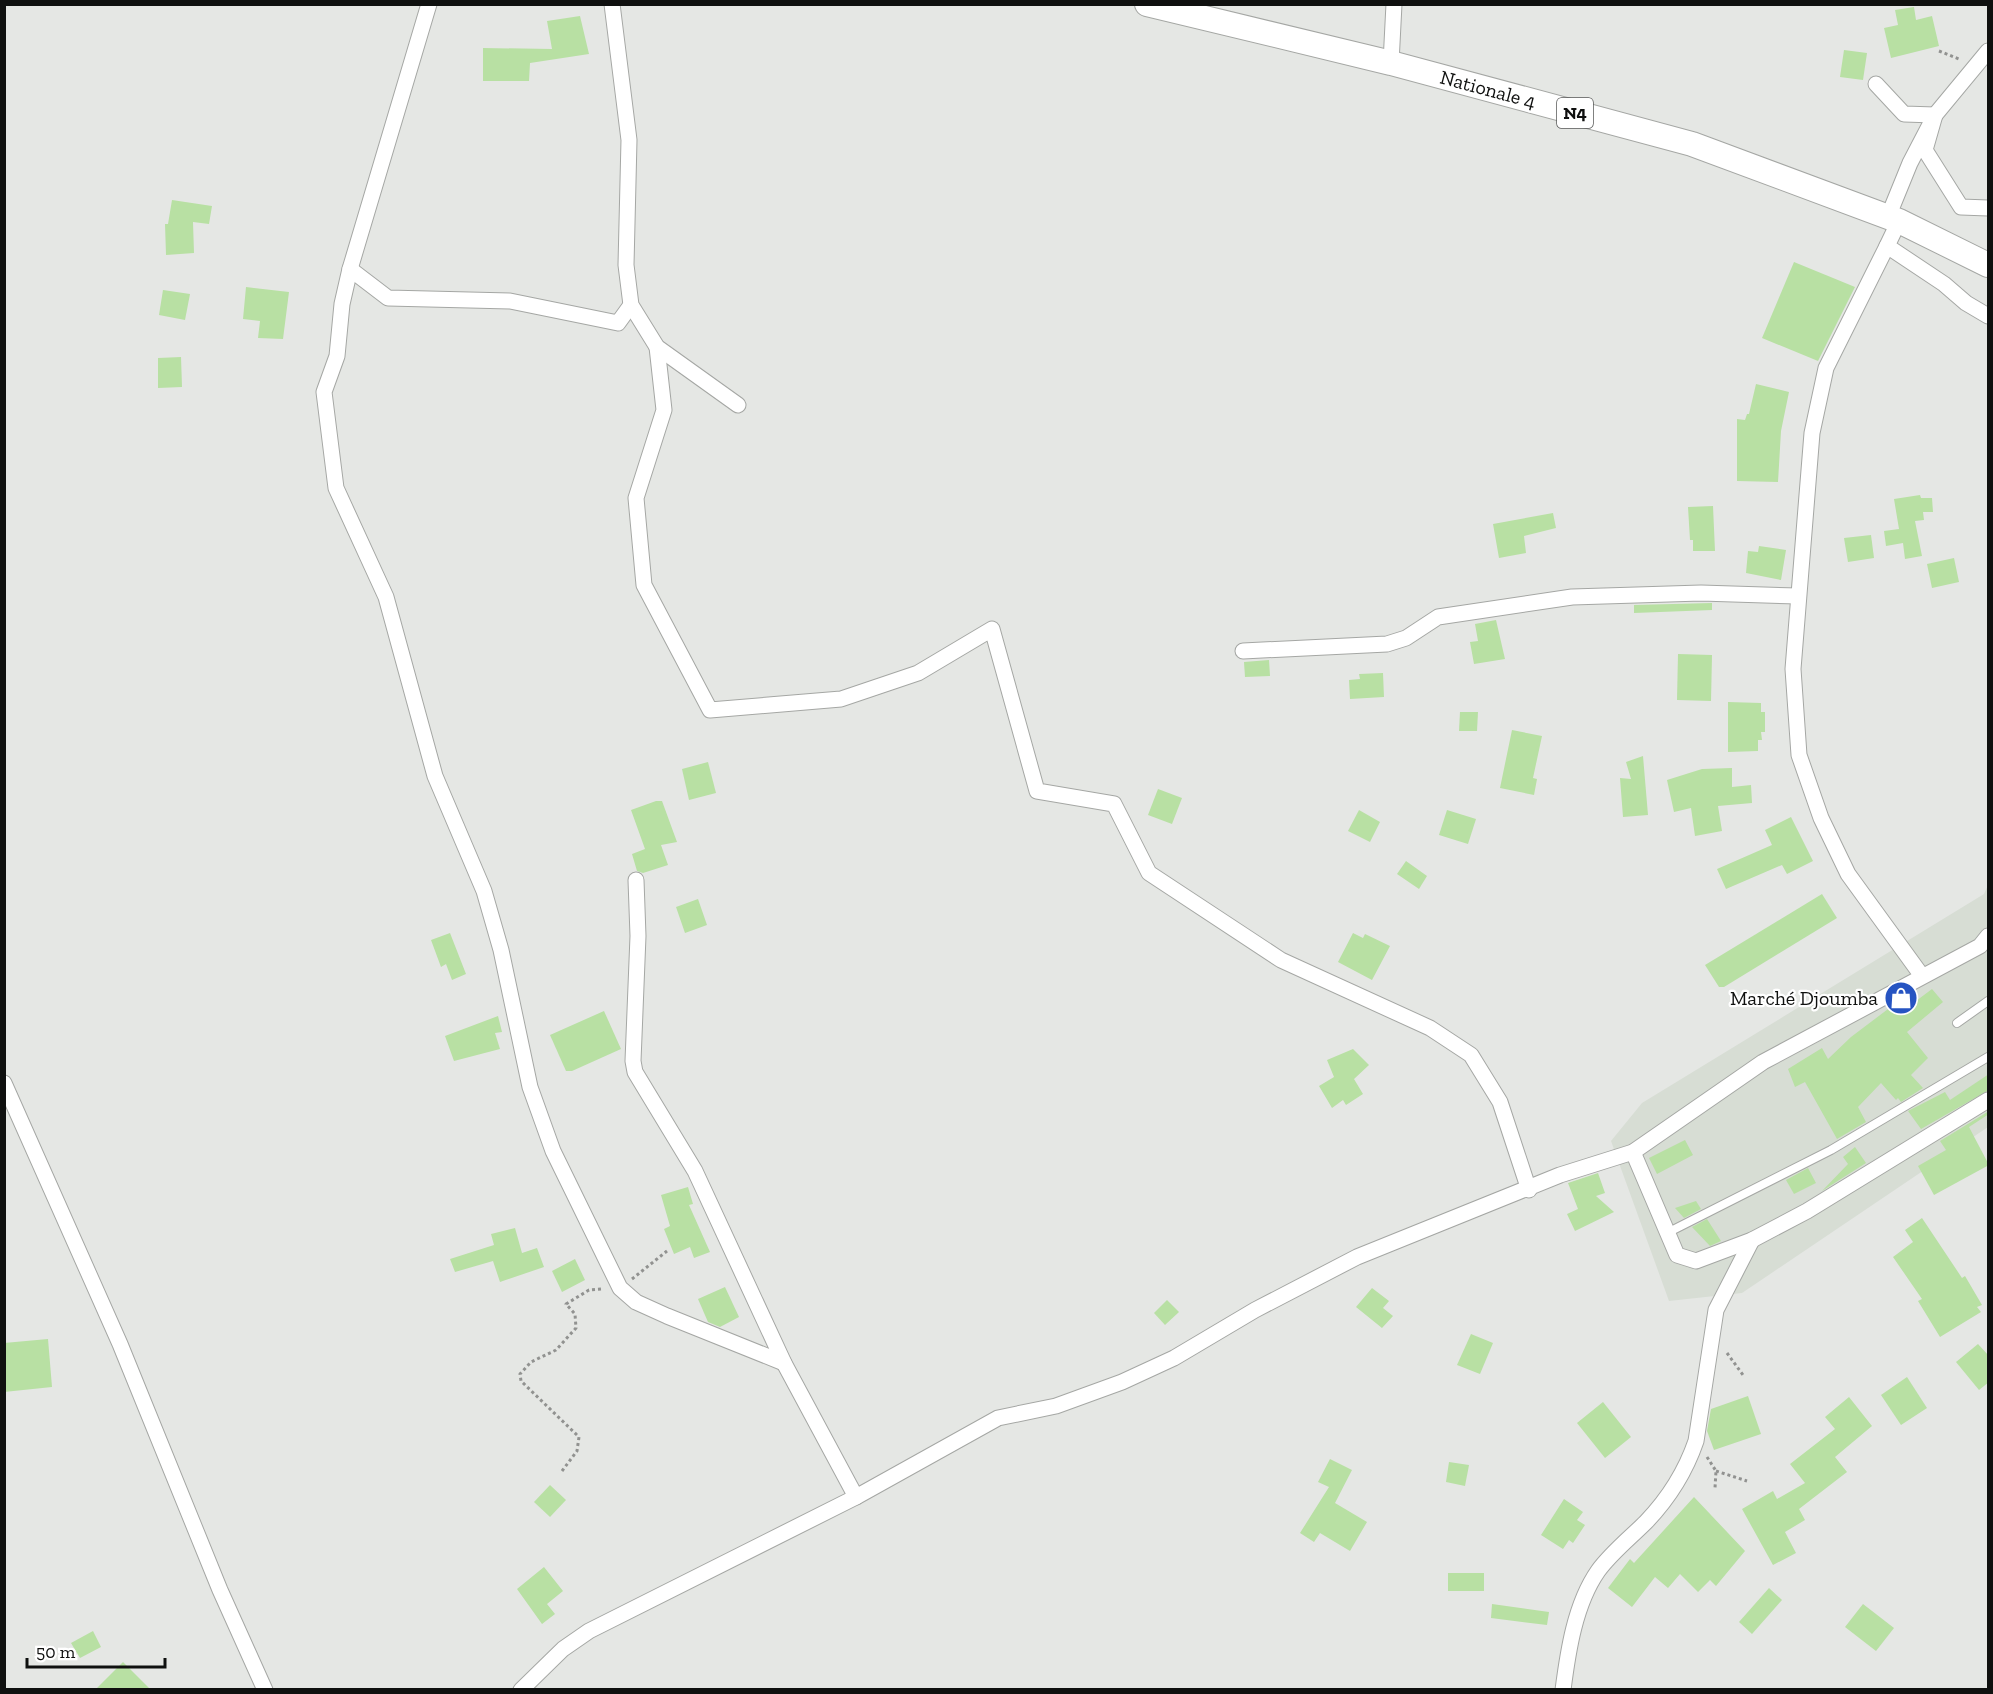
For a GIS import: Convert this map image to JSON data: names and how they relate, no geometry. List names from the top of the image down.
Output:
{
  "streets": {
    "highway": ["Nationale 4", "N4"]
  },
  "places": {
    "shop": ["Marché Djoumba"]
  },
  "scale_bar": "50 m"
}
